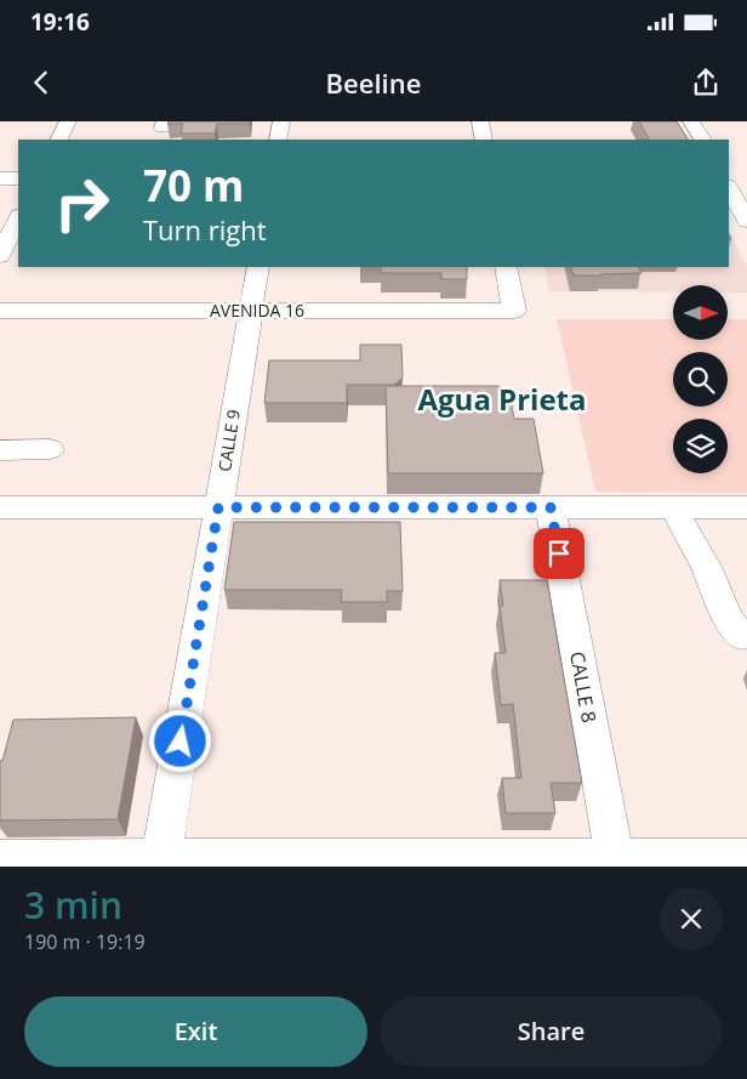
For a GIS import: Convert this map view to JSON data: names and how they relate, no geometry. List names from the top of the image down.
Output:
{
  "streets": {
    "street": ["AVENIDA 16", "CALLE 9", "CALLE 8"]
  },
  "crossings": [
    ["AVENIDA 16", "CALLE 9"]
  ],
  "districts": ["Agua Prieta"],
  "north": "right",
  "page": {
    "status": "19:16",
    "header": "Beeline",
    "turn": ["70 m", "Turn right"],
    "heading": ["3 min", "190 m · 19:19"],
    "buttons": ["Exit", "Share"]
  }
}
